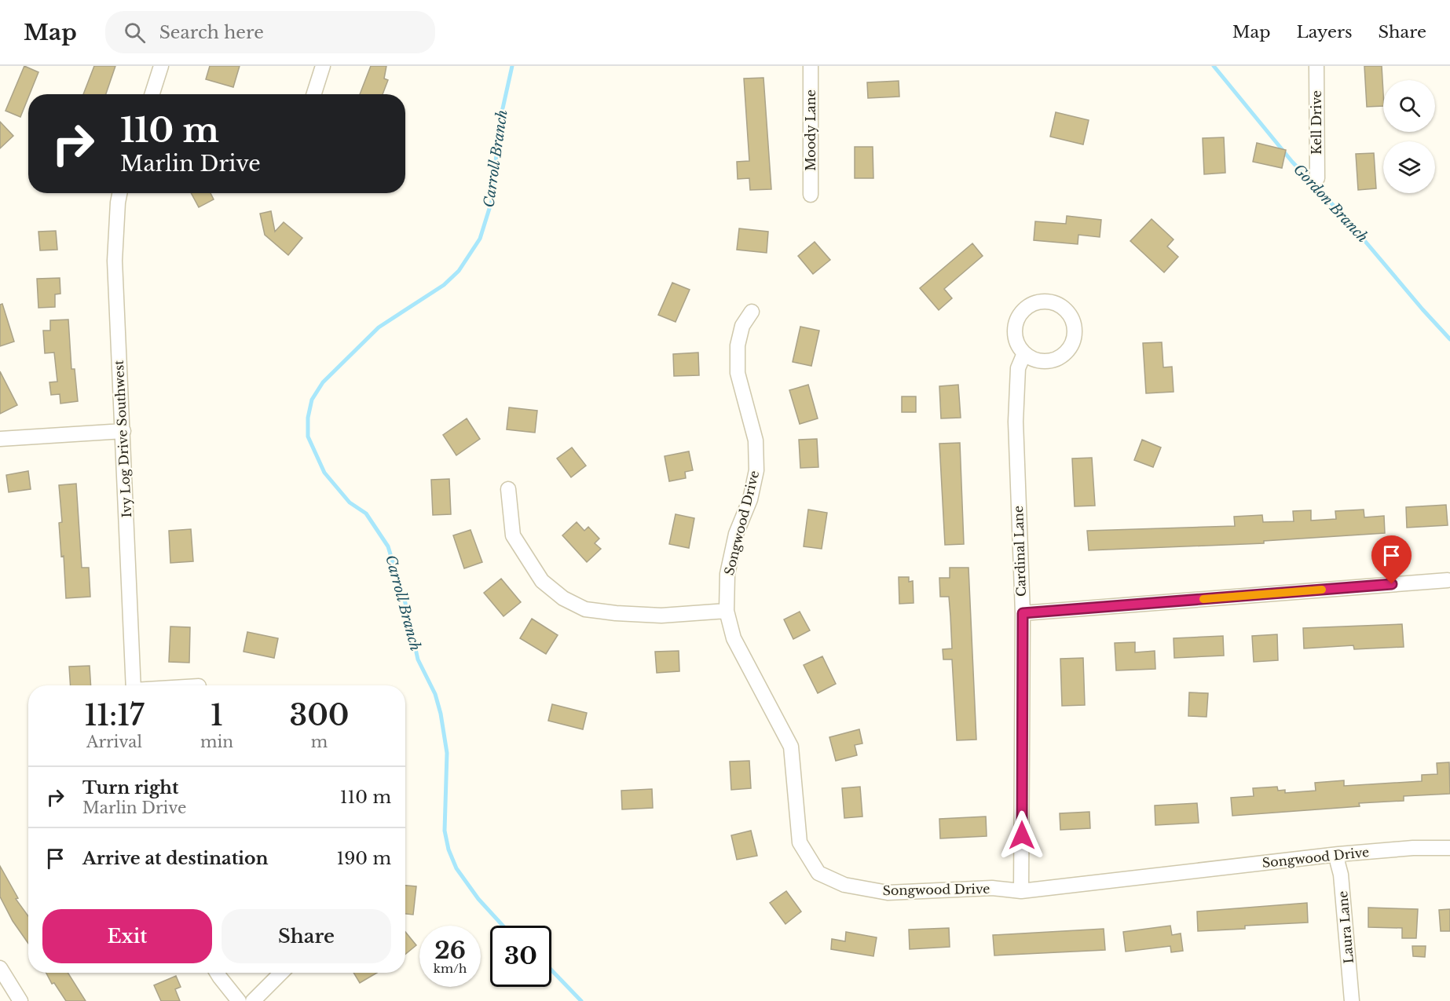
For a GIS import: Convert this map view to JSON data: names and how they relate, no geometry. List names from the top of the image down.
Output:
{
  "streets": {
    "street": [
      "Kell Drive",
      "Moody Lane",
      "Ivy Log Drive Southwest",
      "Songwood Drive",
      "Cardinal Lane",
      "Laura Lane"
    ]
  },
  "crossings": [
    ["Songwood Drive", "Cardinal Lane"],
    ["Songwood Drive", "Laura Lane"]
  ],
  "water": ["Carroll Branch", "Gordon Branch"],
  "page": {
    "header": "Map",
    "search": "Search here",
    "nav": ["Map", "Layers", "Share"],
    "turn": ["110 m", "Marlin Drive"],
    "eta": [
      "11:17",
      "Arrival",
      "1",
      "min",
      "300",
      "m"
    ],
    "list": [
      {
        "name": "Turn right",
        "note": "Marlin Drive",
        "value": "110 m"
      },
      {
        "name": "Arrive at destination",
        "value": "190 m"
      }
    ],
    "buttons": ["Exit", "Share"],
    "speed": "26 km/h",
    "limit": "30"
  }
}
